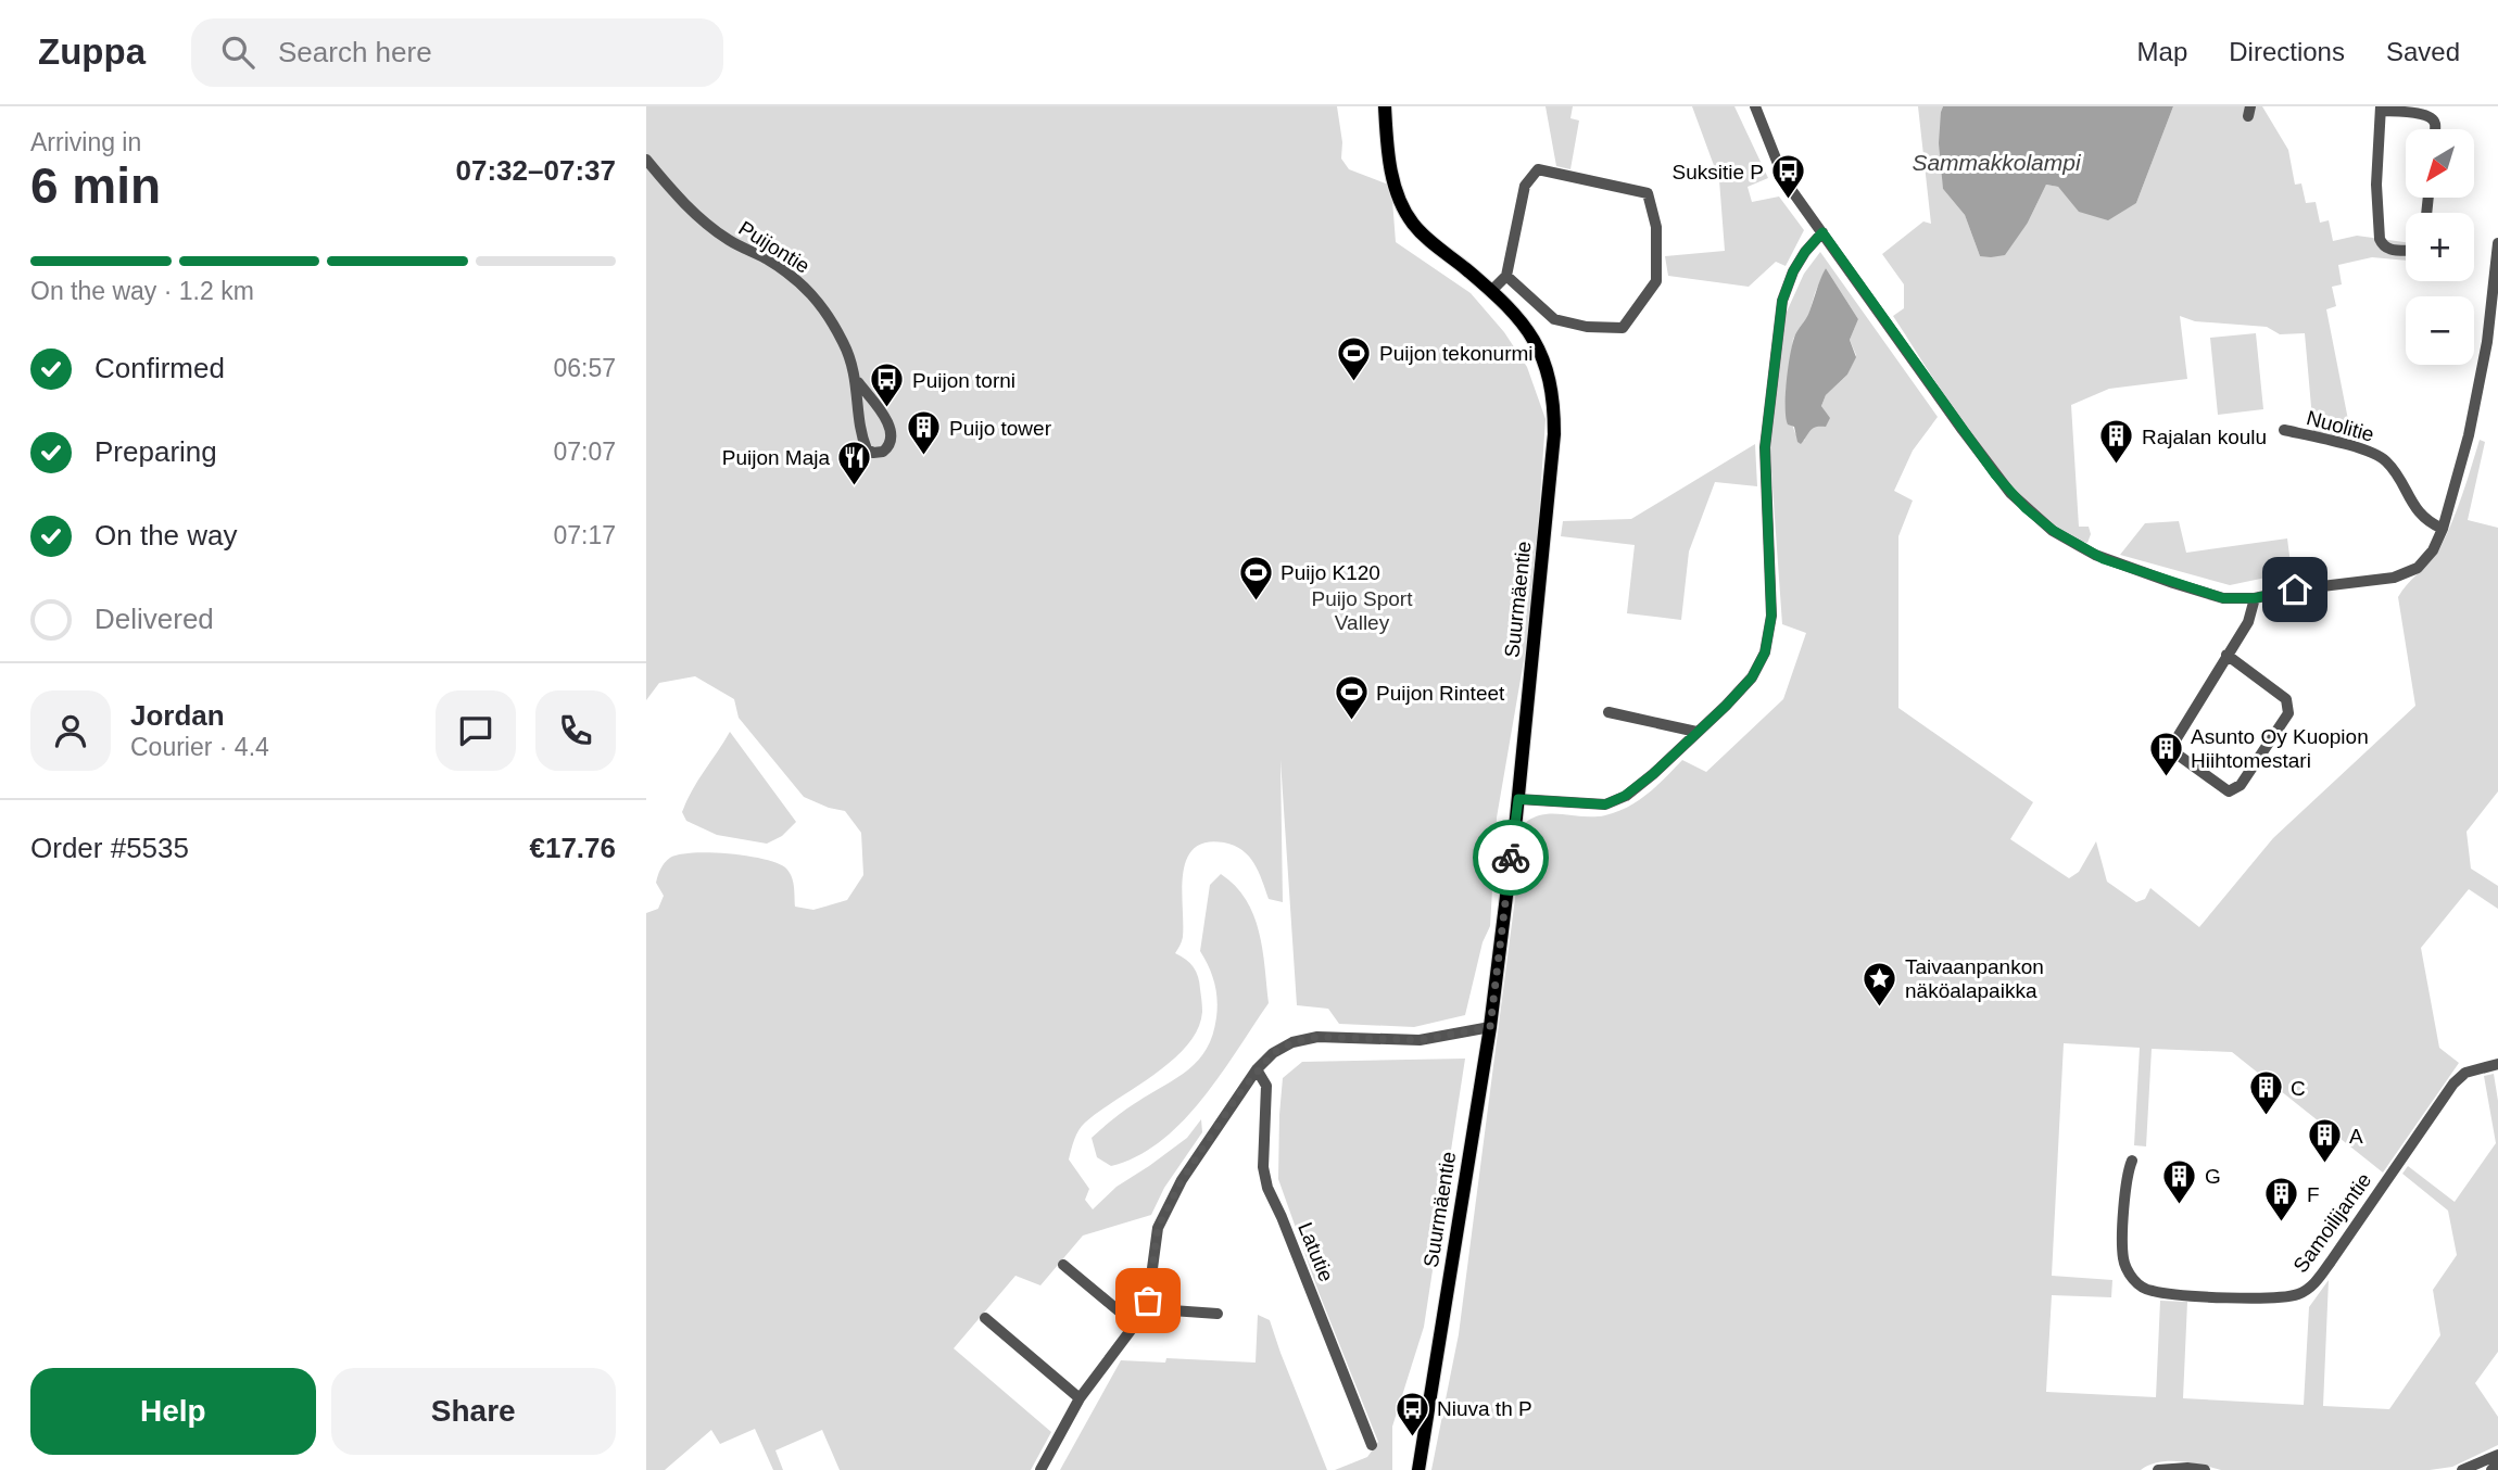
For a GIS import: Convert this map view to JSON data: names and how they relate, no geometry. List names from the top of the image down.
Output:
{
  "streets": {
    "main road": ["Suurmäentie"],
    "street": [
      "Puijontie",
      "Nuolitie",
      "Samoilijantie",
      "Latutie"
    ]
  },
  "water": ["Sammakkolampi"],
  "parks": ["Puijo Sport Valley"],
  "places": {
    "bus stop": ["Suksitie P", "Puijon torni", "Niuva th P"],
    "sports": ["Puijon tekonurmi", "Puijo K120", "Puijon Rinteet"],
    "building": [
      "Puijo tower",
      "Rajalan koulu",
      "Asunto Oy Kuopion Hiihtomestari",
      "C",
      "A",
      "G",
      "F"
    ],
    "restaurant": ["Puijon Maja"],
    "place": ["Taivaanpankon näköalapaikka"]
  },
  "north": "bottom left",
  "page": {
    "header": "Zuppa",
    "search": "Search here",
    "nav": ["Map", "Directions", "Saved"],
    "heading": ["6 min", "Arriving in", "07:32–07:37"],
    "panel": [
      "Jordan",
      "Courier · 4.4",
      "Order #5535",
      "€17.76"
    ],
    "map_buttons": ["+", "−"],
    "bar": "On the way · 1.2 km",
    "list": [
      ["Confirmed", "06:57"],
      ["Preparing", "07:07"],
      ["On the way", "07:17"],
      "Delivered"
    ],
    "buttons": ["Help", "Share"]
  }
}
